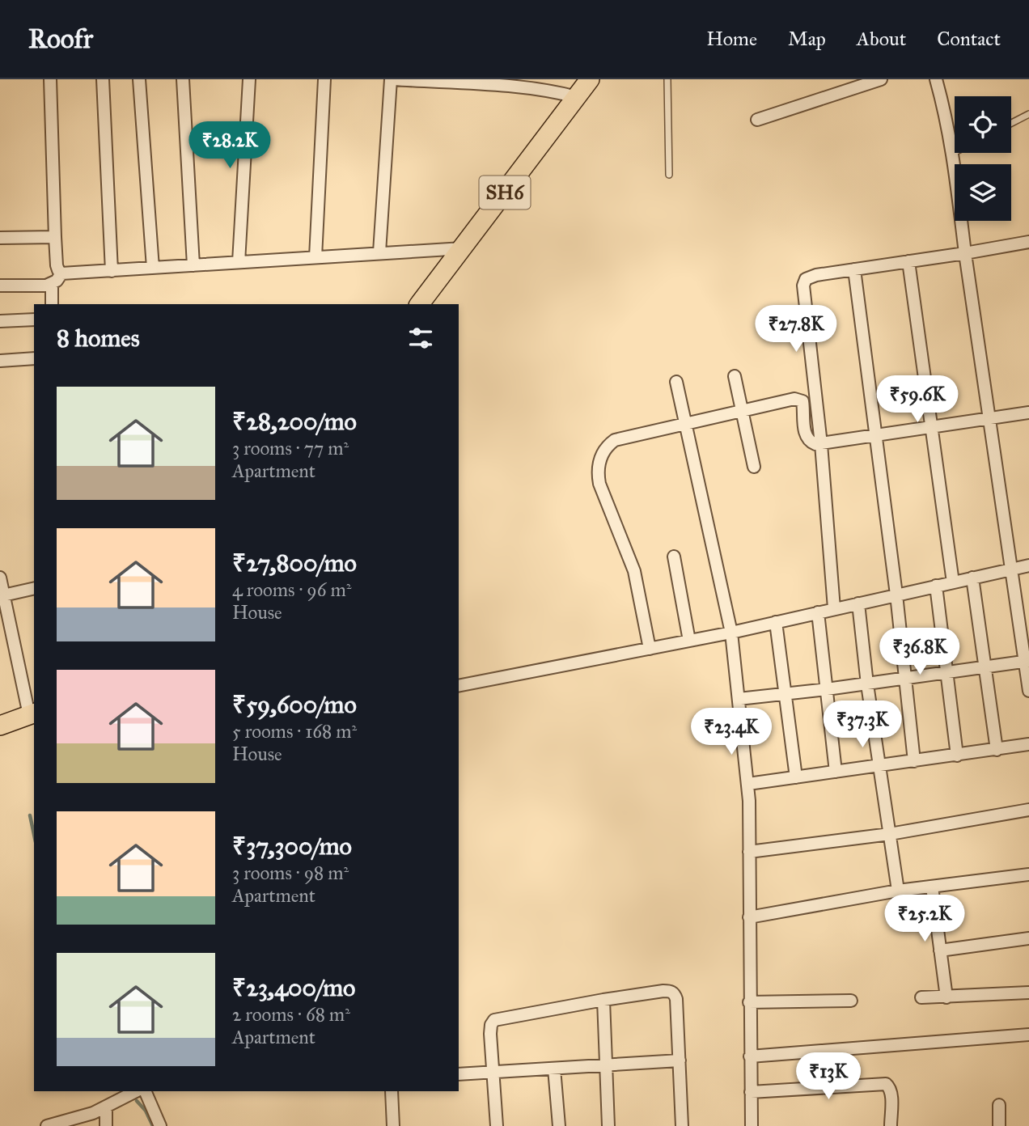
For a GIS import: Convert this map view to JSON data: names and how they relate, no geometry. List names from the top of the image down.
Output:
{
  "streets": {
    "main road": ["SH6"]
  },
  "page": {
    "header": "Roofr",
    "nav": [
      "Home",
      "Map",
      "About",
      "Contact"
    ],
    "price": [
      "₹28.2K",
      "₹27.8K",
      "₹59.6K",
      "₹36.8K",
      "₹37.3K",
      "₹23.4K",
      "₹25.2K",
      "₹13K"
    ],
    "heading": "8 homes",
    "list": [
      {
        "name": "₹28,200/mo",
        "note": "3 rooms · 77 m² · Apartment"
      },
      {
        "name": "₹27,800/mo",
        "note": "4 rooms · 96 m² · House"
      },
      {
        "name": "₹59,600/mo",
        "note": "5 rooms · 168 m² · House"
      },
      {
        "name": "₹37,300/mo",
        "note": "3 rooms · 98 m² · Apartment"
      },
      {
        "name": "₹23,400/mo",
        "note": "2 rooms · 68 m² · Apartment"
      }
    ]
  }
}
